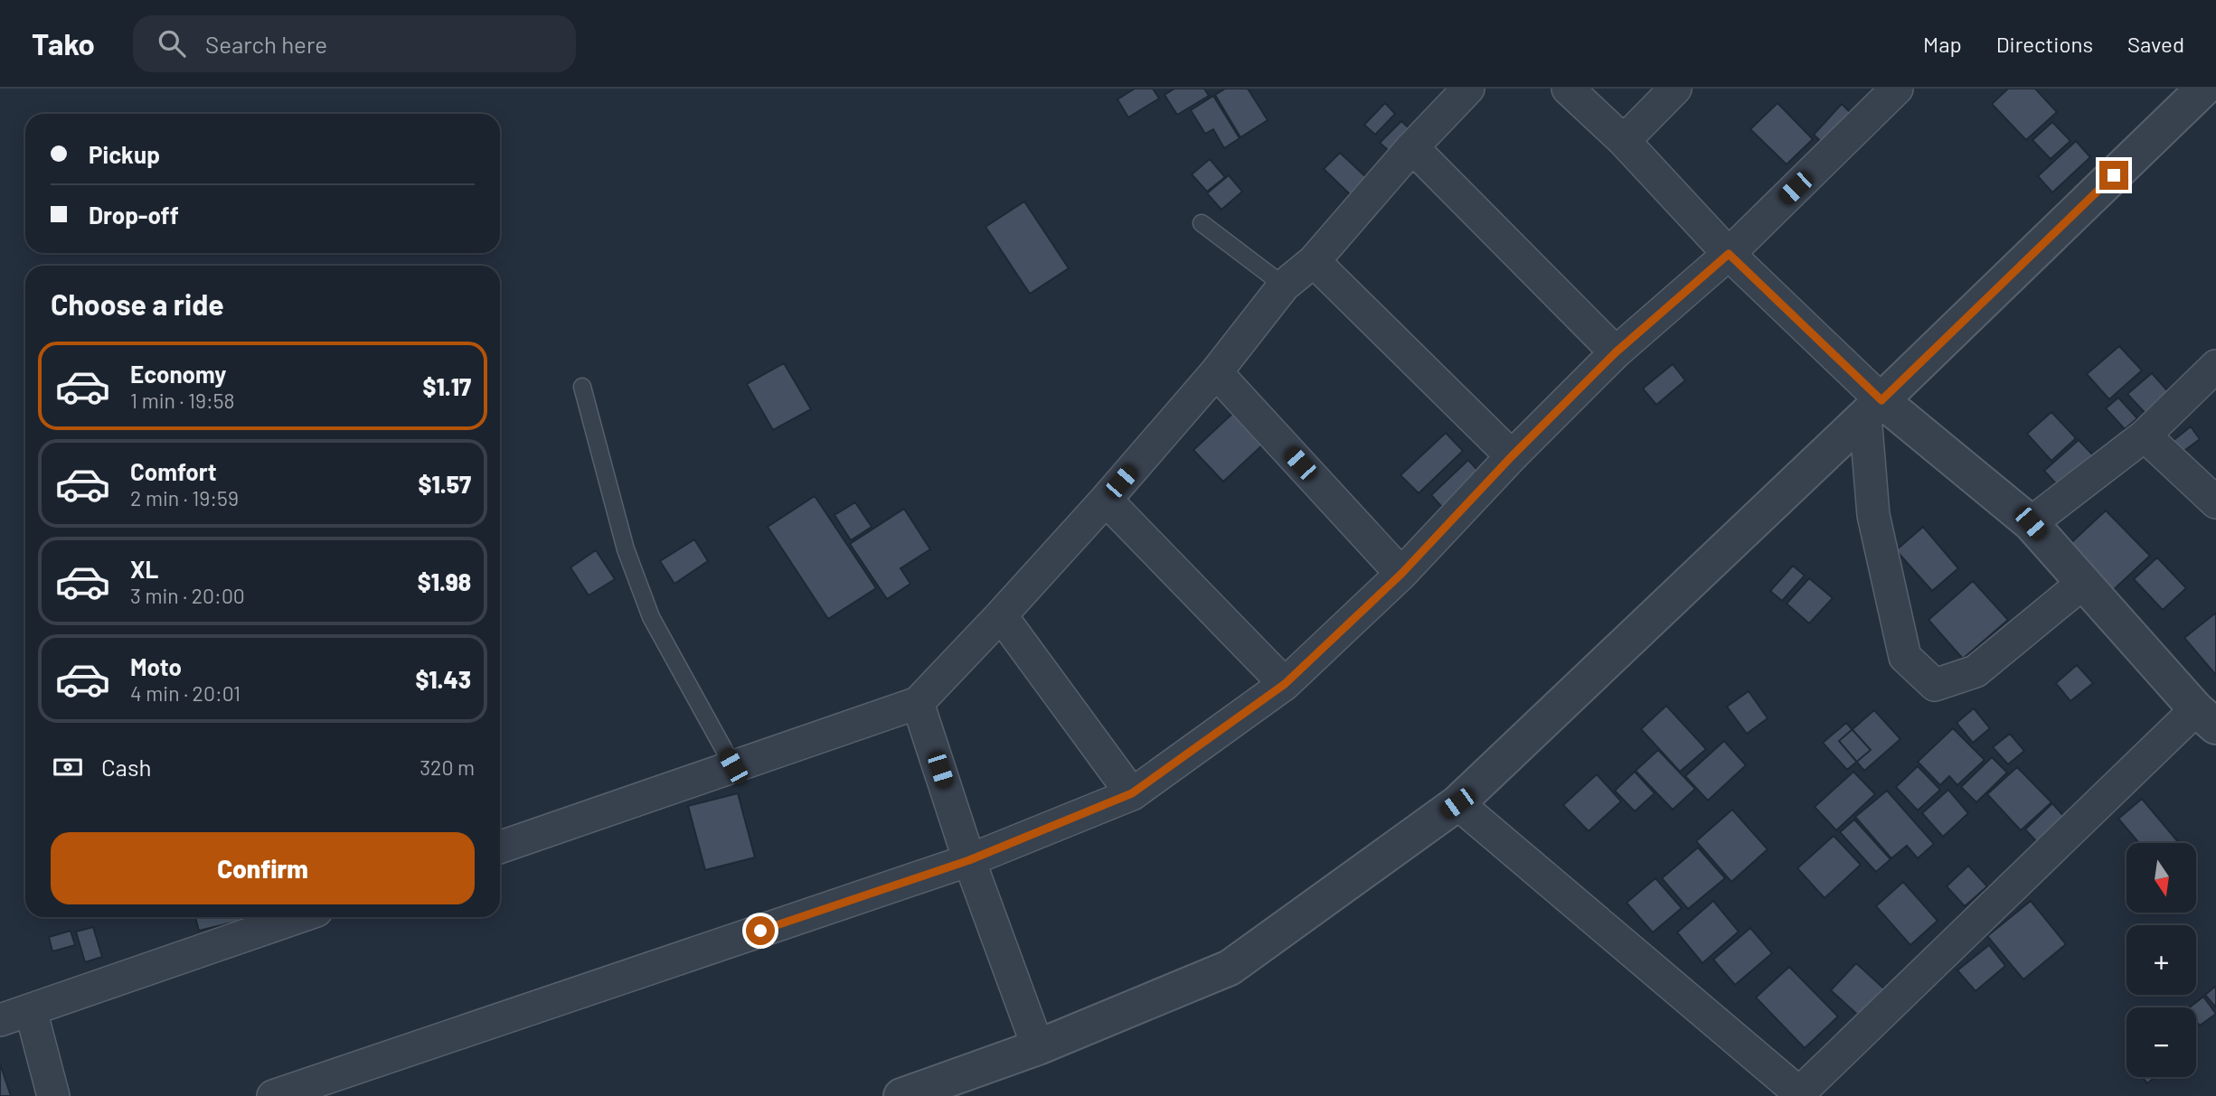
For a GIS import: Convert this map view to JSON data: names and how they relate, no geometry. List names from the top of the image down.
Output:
{
  "north": "bottom",
  "page": {
    "header": "Tako",
    "search": "Search here",
    "nav": ["Map", "Directions", "Saved"],
    "banner": ["Pickup", "Drop-off"],
    "heading": "Choose a ride",
    "list": [
      {
        "name": "Economy",
        "note": "1 min · 19:58",
        "value": "$1.17"
      },
      {
        "name": "Comfort",
        "note": "2 min · 19:59",
        "value": "$1.57"
      },
      {
        "name": "XL",
        "note": "3 min · 20:00",
        "value": "$1.98"
      },
      {
        "name": "Moto",
        "note": "4 min · 20:01",
        "value": "$1.43"
      }
    ],
    "pay": ["Cash", "320 m"],
    "buttons": "Confirm",
    "map_buttons": ["+", "−"]
  }
}
